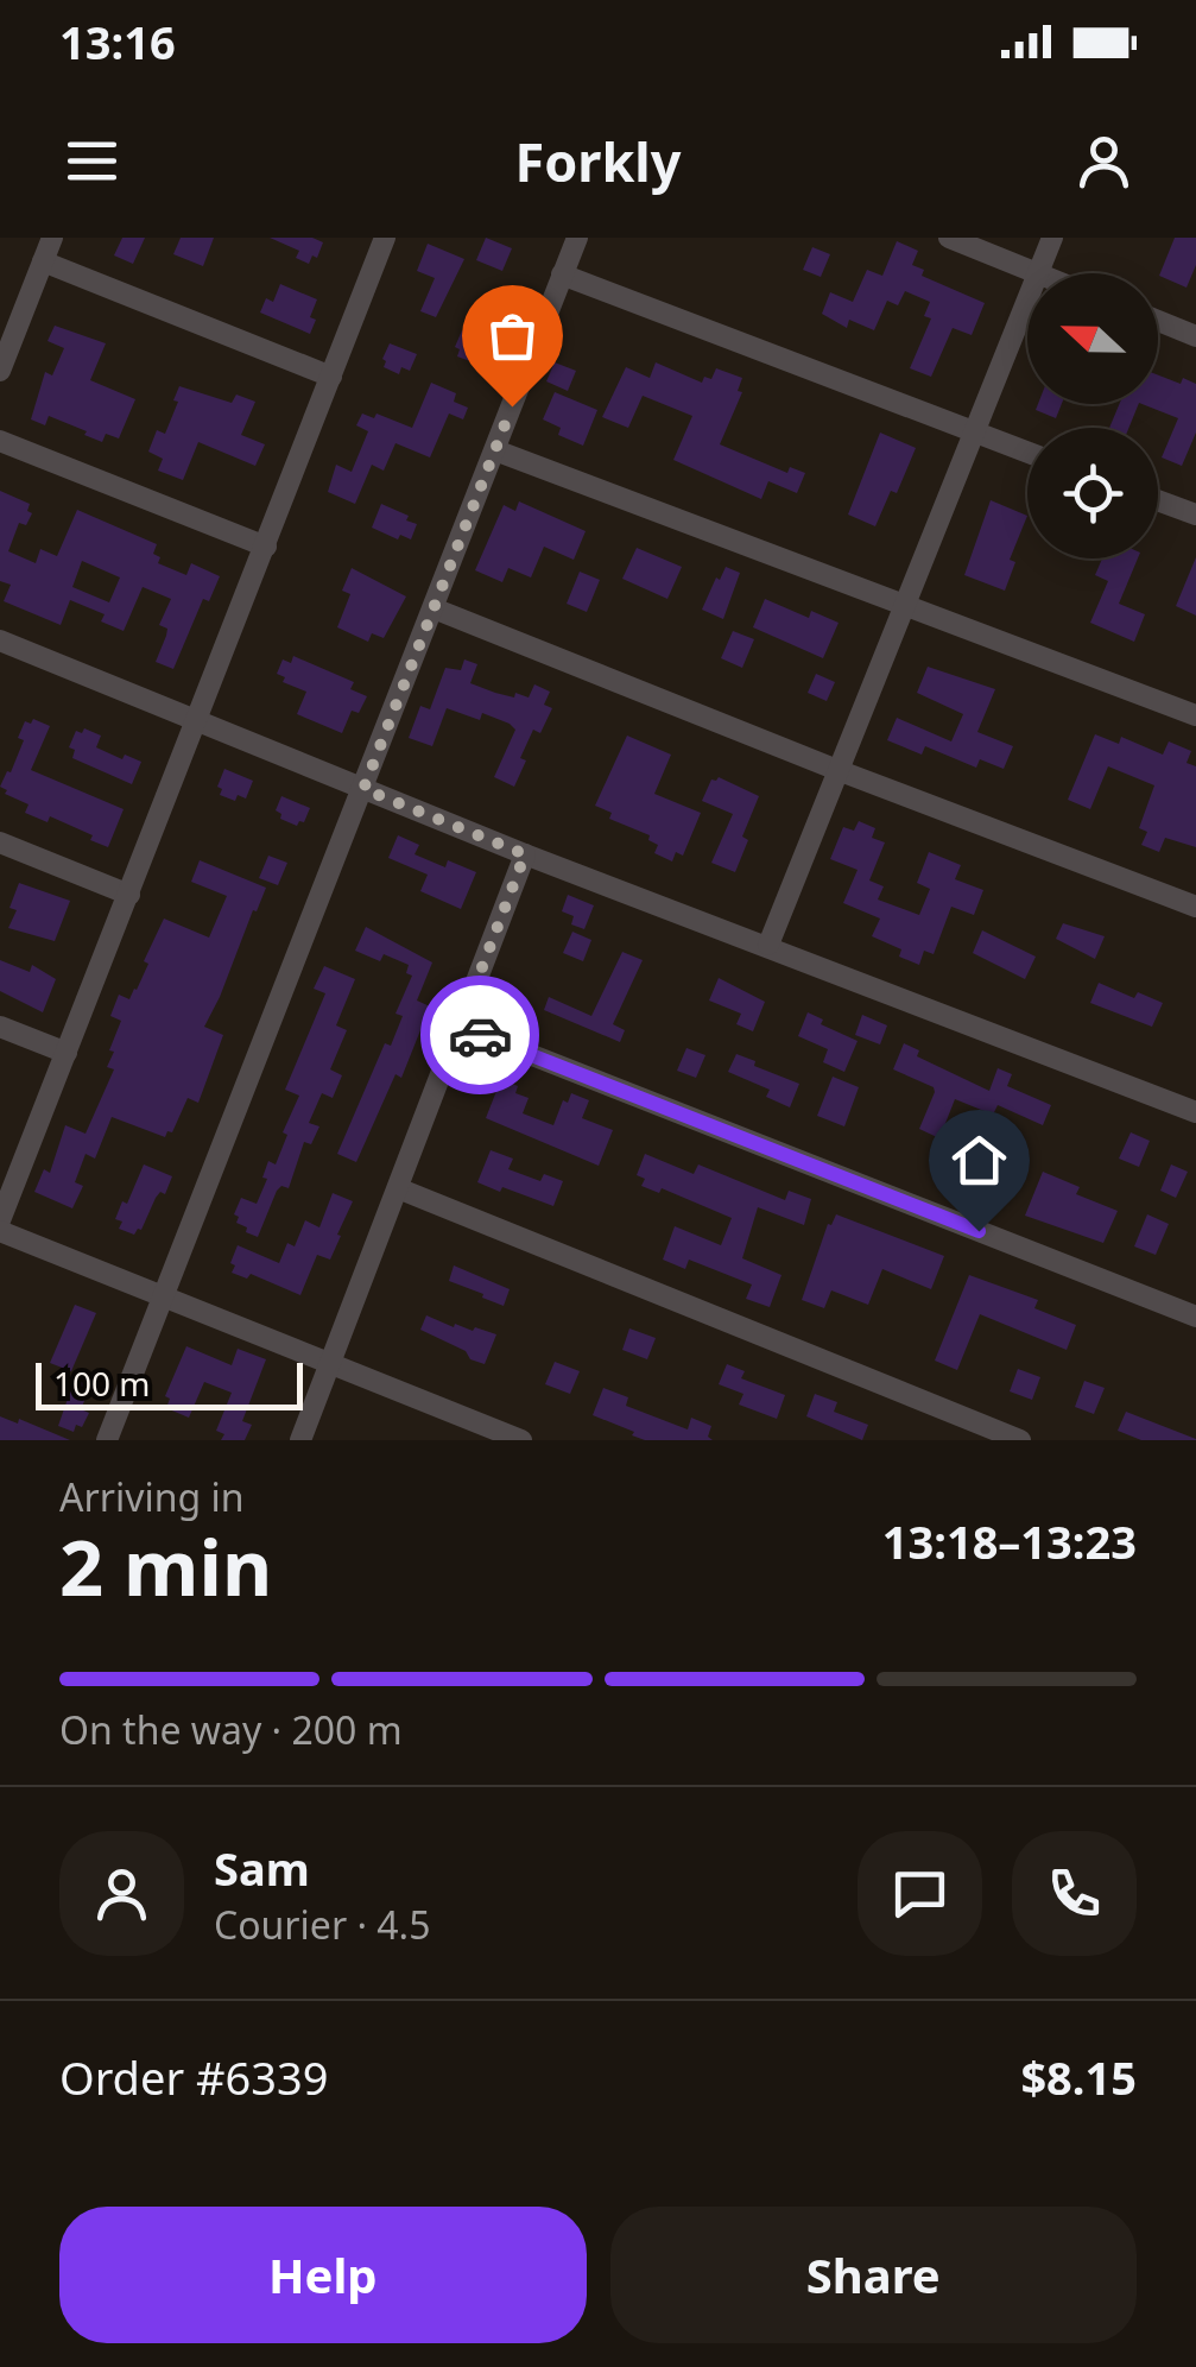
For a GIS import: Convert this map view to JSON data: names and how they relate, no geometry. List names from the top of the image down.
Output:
{
  "scale_bar": "100 m",
  "north": "left",
  "page": {
    "status": "13:16",
    "header": "Forkly",
    "scale": "100 m",
    "heading": ["2 min", "Arriving in", "13:18–13:23"],
    "panel": [
      "Sam",
      "Courier · 4.5",
      "Order #6339",
      "$8.15"
    ],
    "bar": "On the way · 200 m",
    "buttons": ["Help", "Share"]
  }
}
